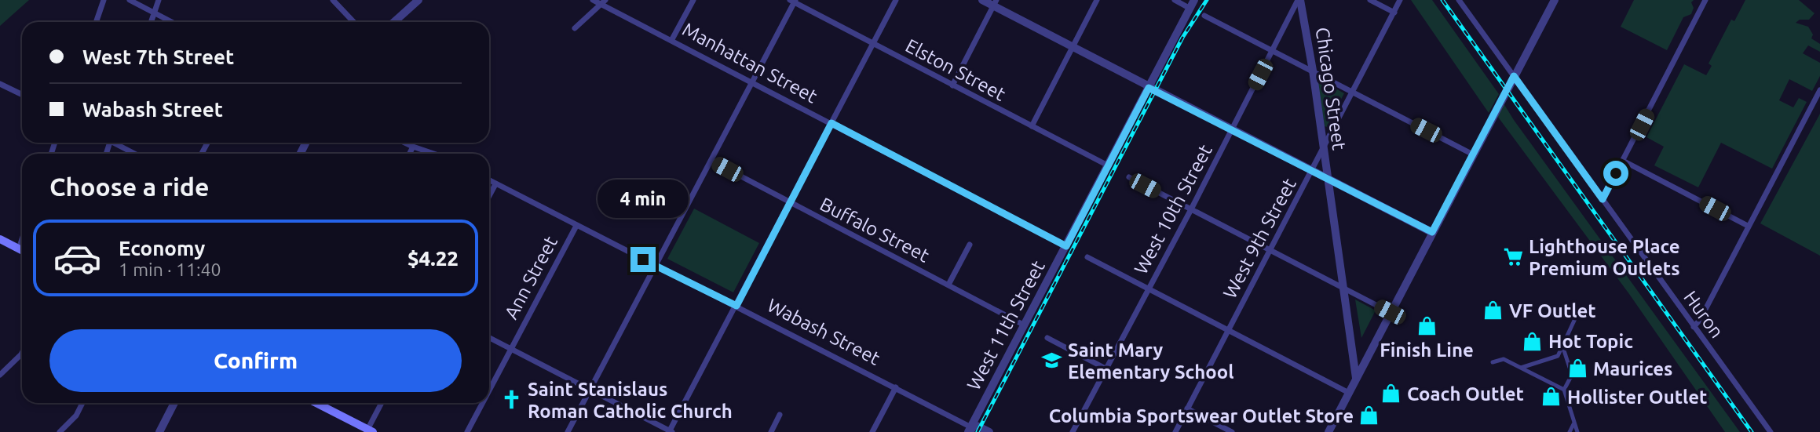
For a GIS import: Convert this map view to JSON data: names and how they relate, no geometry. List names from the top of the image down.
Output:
{
  "streets": {
    "street": [
      "Manhattan Street",
      "Elston Street",
      "Chicago Street",
      "West 10th Street",
      "Buffalo Street",
      "West 9th Street",
      "Ann Street",
      "Huron",
      "West 11th Street",
      "Wabash Street"
    ]
  },
  "crossings": [
    ["Manhattan Street", "West 11th Street"],
    ["Elston Street", "West 11th Street"],
    ["Chicago Street", "West 10th Street"],
    ["Chicago Street", "West 9th Street"],
    ["Buffalo Street", "West 11th Street"],
    ["Ann Street", "Wabash Street"],
    ["West 11th Street", "Wabash Street"]
  ],
  "places": {
    "supermarket": ["Lighthouse Place Premium Outlets"],
    "shop": [
      "VF Outlet",
      "Finish Line",
      "Hot Topic",
      "Maurices",
      "Coach Outlet",
      "Hollister Outlet",
      "Columbia Sportswear Outlet Store"
    ],
    "school or university": ["Saint Mary Elementary School"],
    "church": ["Saint Stanislaus Roman Catholic Church"]
  },
  "page": {
    "banner": ["West 7th Street", "Wabash Street"],
    "heading": "Choose a ride",
    "bubble": "4 min",
    "list": [
      {
        "name": "Economy",
        "note": "1 min · 11:40",
        "value": "$4.22"
      }
    ],
    "buttons": "Confirm"
  }
}
